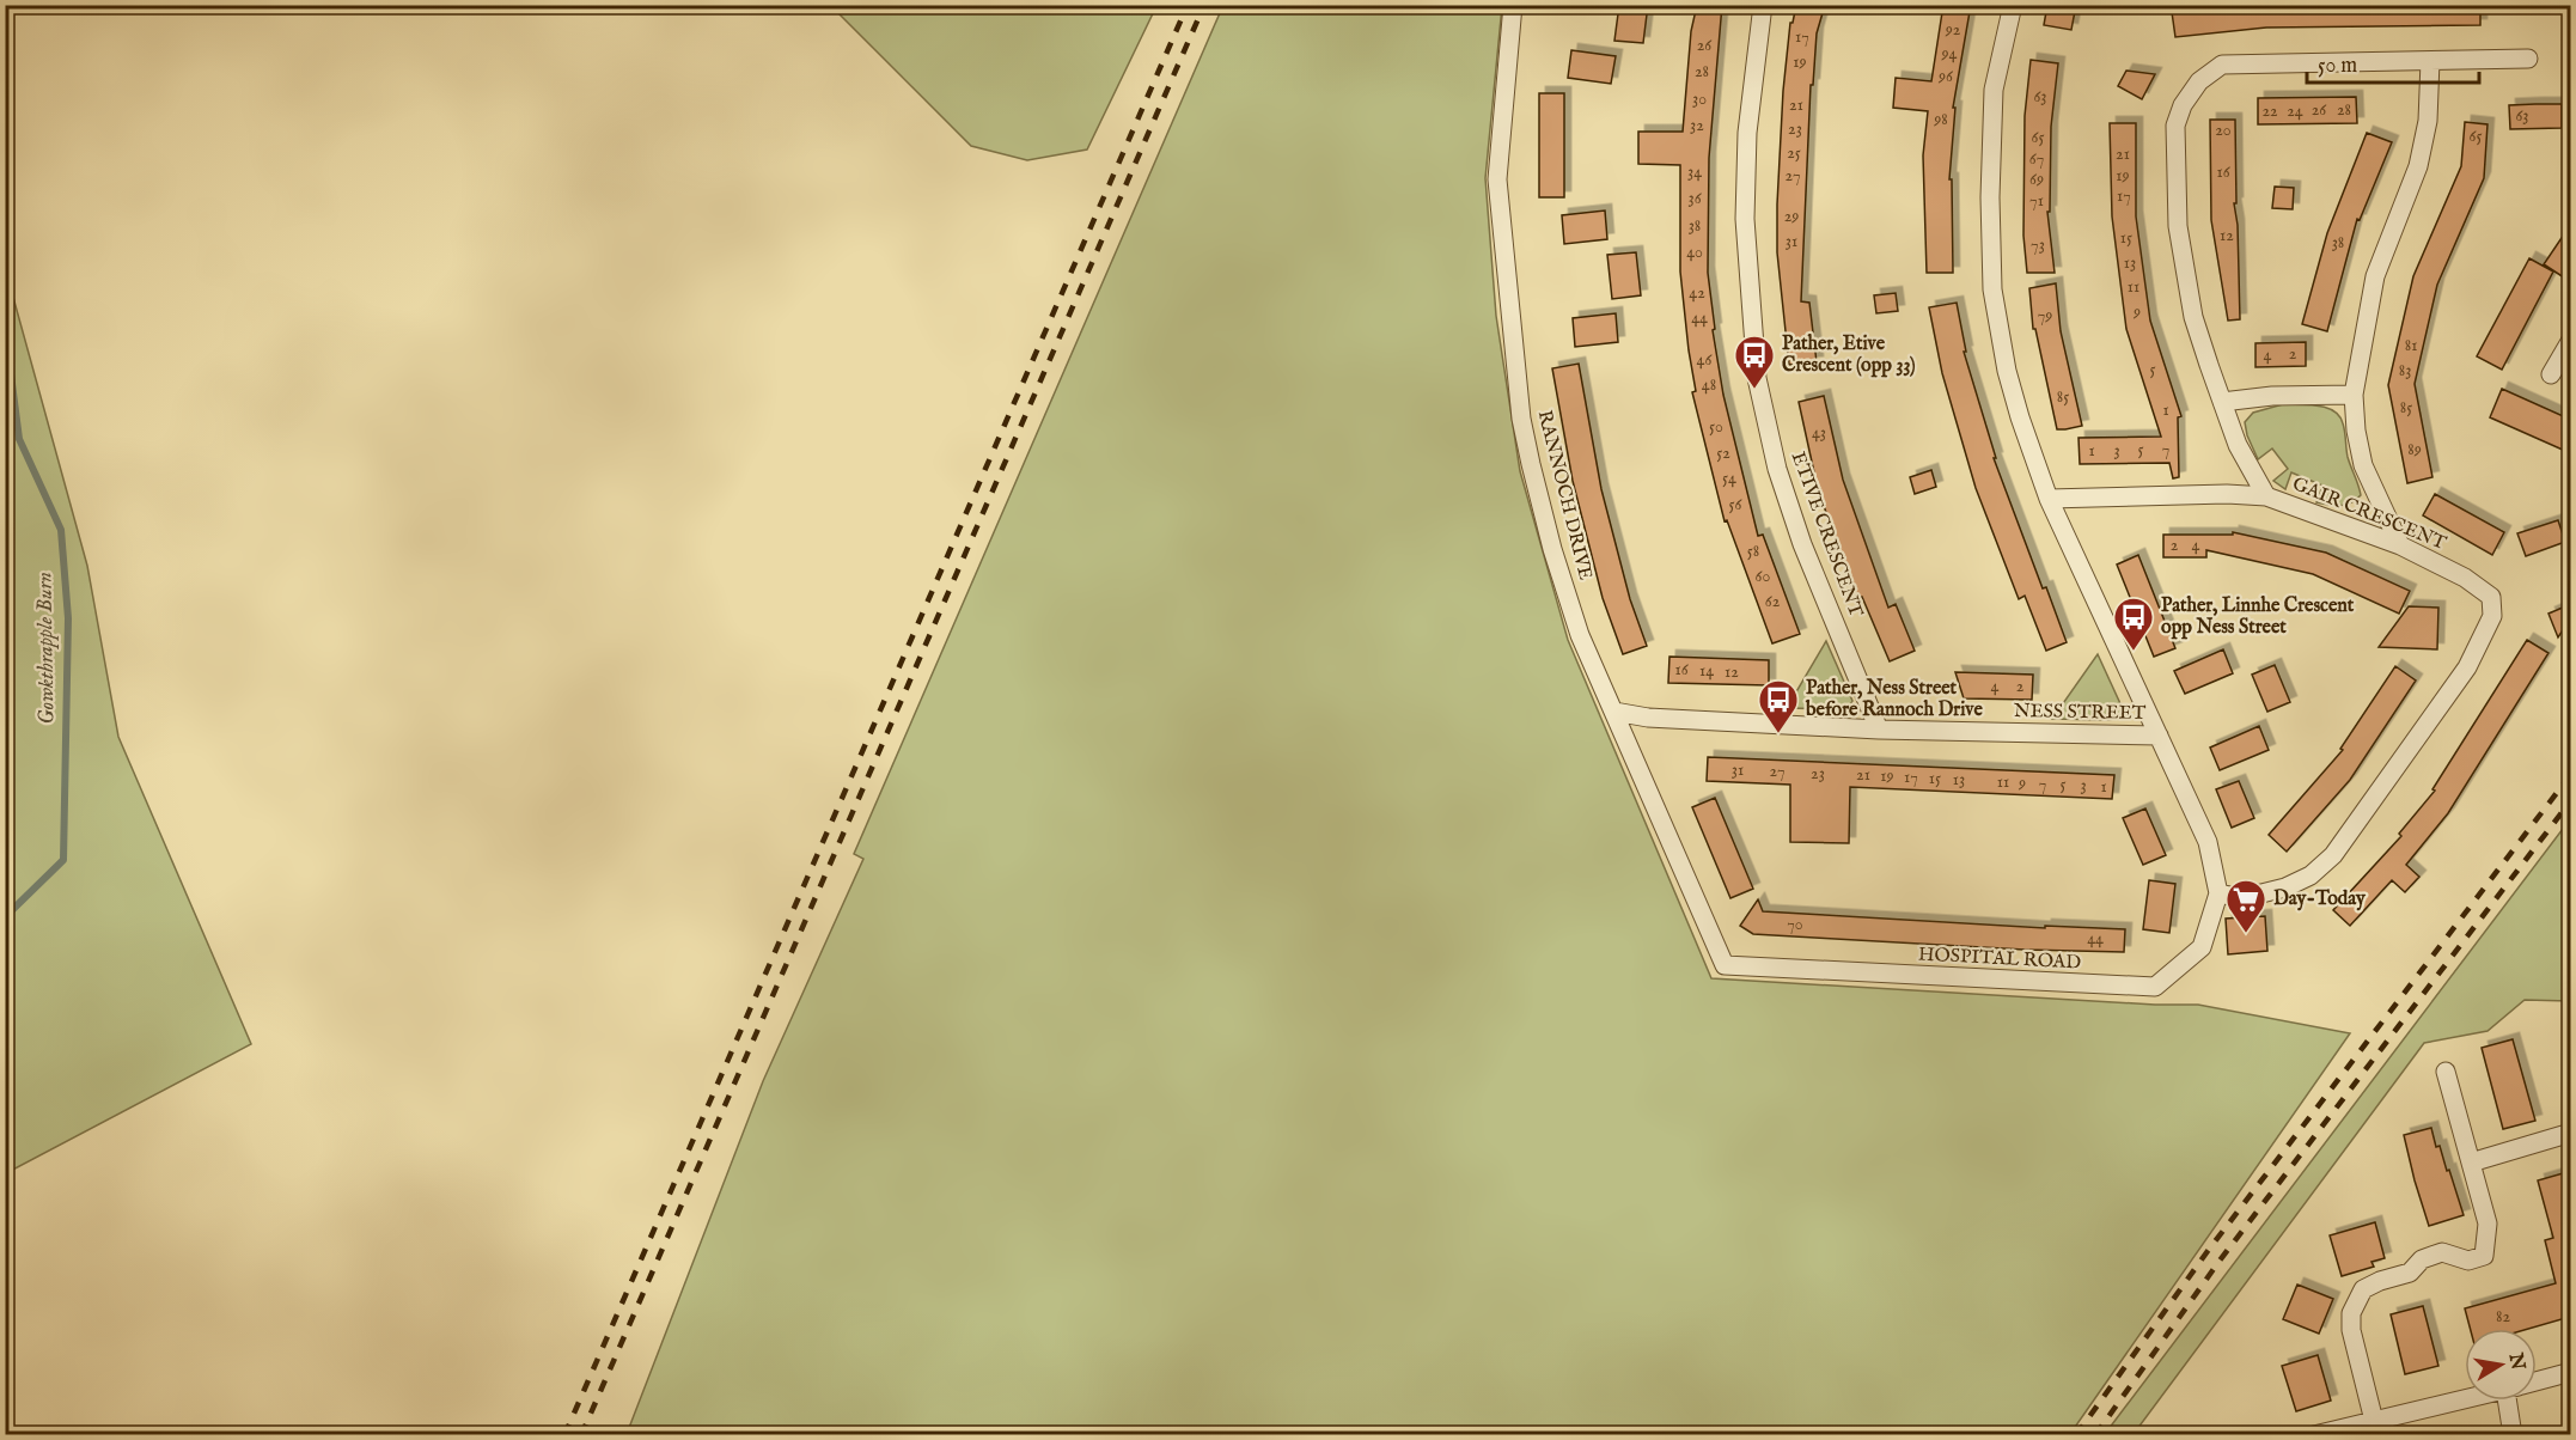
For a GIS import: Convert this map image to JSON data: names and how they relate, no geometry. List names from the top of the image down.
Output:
{
  "streets": {
    "street": [
      "RANNOCH DRIVE",
      "GAIR CRESCENT",
      "ETIVE CRESCENT",
      "NESS STREET",
      "HOSPITAL ROAD"
    ]
  },
  "crossings": [
    ["RANNOCH DRIVE", "NESS STREET"],
    ["RANNOCH DRIVE", "HOSPITAL ROAD"],
    ["GAIR CRESCENT", "HOSPITAL ROAD"],
    ["ETIVE CRESCENT", "NESS STREET"]
  ],
  "water": ["Gowkthrapple Burn"],
  "places": {
    "bus stop": ["Pather, Etive Crescent (opp 33)", "Pather, Linnhe Crescent opp Ness Street", "Pather, Ness Street before Rannoch Drive"],
    "supermarket": ["Day-Today"]
  },
  "house_numbers": [
    "92",
    "17",
    "26",
    "94",
    "19",
    "28",
    "96",
    "63",
    "30",
    "21",
    "26",
    "28",
    "22",
    "24",
    "63",
    "98",
    "32",
    "23",
    "20",
    "65",
    "65",
    "25",
    "21",
    "67",
    "34",
    "16",
    "27",
    "19",
    "69",
    "17",
    "36",
    "71",
    "29",
    "38",
    "12",
    "15",
    "31",
    "38",
    "73",
    "40",
    "13",
    "11",
    "42",
    "9",
    "79",
    "44",
    "81",
    "2",
    "4",
    "46",
    "5",
    "83",
    "48",
    "85",
    "85",
    "1",
    "50",
    "43",
    "5",
    "7",
    "89",
    "1",
    "3",
    "52",
    "54",
    "56",
    "2",
    "4",
    "58",
    "60",
    "62",
    "16",
    "14",
    "12",
    "4",
    "2",
    "31",
    "27",
    "23",
    "21",
    "19",
    "17",
    "15",
    "13",
    "11",
    "9",
    "7",
    "5",
    "3",
    "1",
    "70",
    "44",
    "82"
  ],
  "scale_bar": "50 m",
  "north": "right"
}
